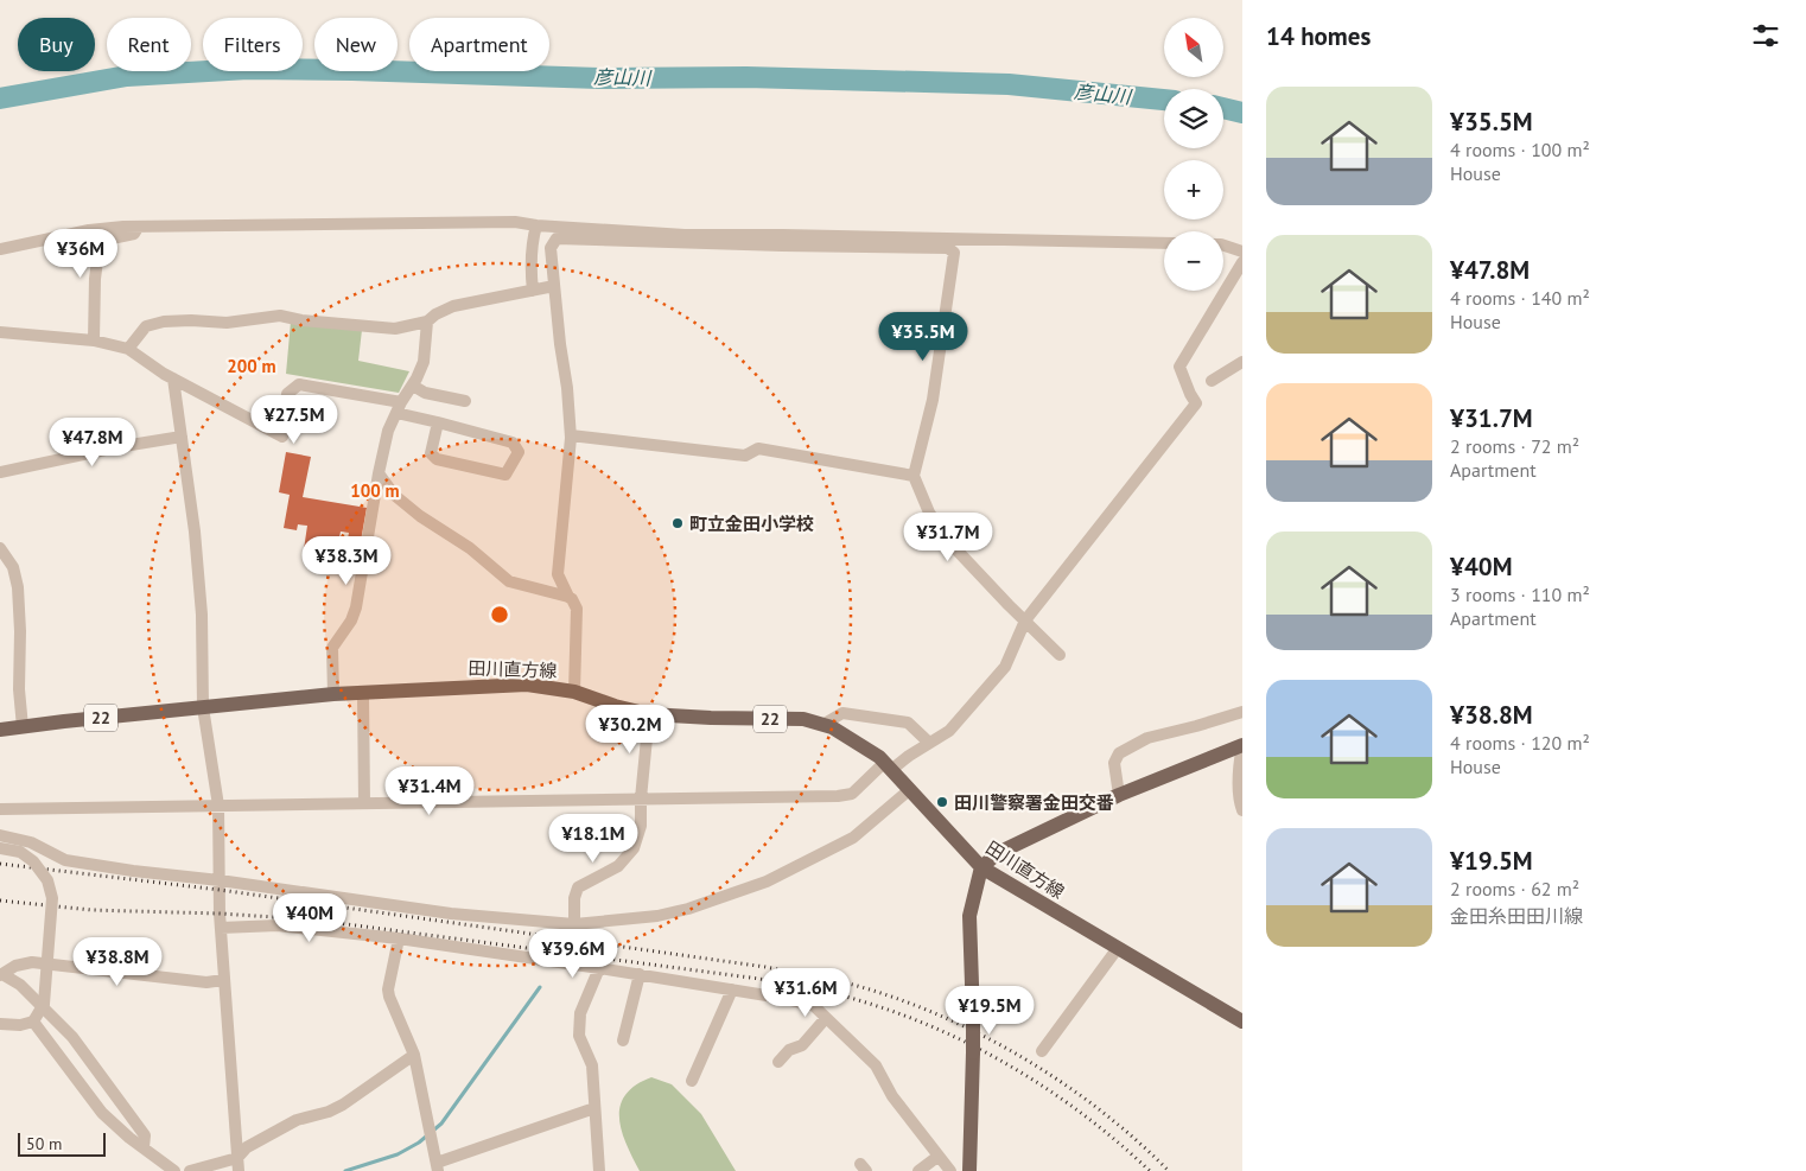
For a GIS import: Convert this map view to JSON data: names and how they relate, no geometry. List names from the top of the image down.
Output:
{
  "streets": {
    "main road": ["田川直方線", "22"]
  },
  "water": ["彦山川"],
  "places": ["町立金田小学校", "田川警察署金田交番"],
  "scale_bar": "50 m",
  "north": "top left",
  "page": {
    "heading": "14 homes",
    "map_buttons": ["+", "−"],
    "chip": [
      "Buy",
      "Rent",
      "Filters",
      "New",
      "Apartment"
    ],
    "list": [
      {
        "name": "¥35.5M",
        "note": "4 rooms · 100 m² · House"
      },
      {
        "name": "¥47.8M",
        "note": "4 rooms · 140 m² · House"
      },
      {
        "name": "¥31.7M",
        "note": "2 rooms · 72 m² · Apartment"
      },
      {
        "name": "¥40M",
        "note": "3 rooms · 110 m² · Apartment"
      },
      {
        "name": "¥38.8M",
        "note": "4 rooms · 120 m² · House"
      },
      {
        "name": "¥19.5M",
        "note": "2 rooms · 62 m² · 金田糸田田川線"
      }
    ],
    "price": [
      "¥36M",
      "¥35.5M",
      "¥27.5M",
      "¥47.8M",
      "¥31.7M",
      "¥38.3M",
      "¥30.2M",
      "¥31.4M",
      "¥18.1M",
      "¥40M",
      "¥39.6M",
      "¥38.8M",
      "¥31.6M",
      "¥19.5M"
    ],
    "scale": "50 m"
  },
  "rings": ["200 m", "100 m"]
}
